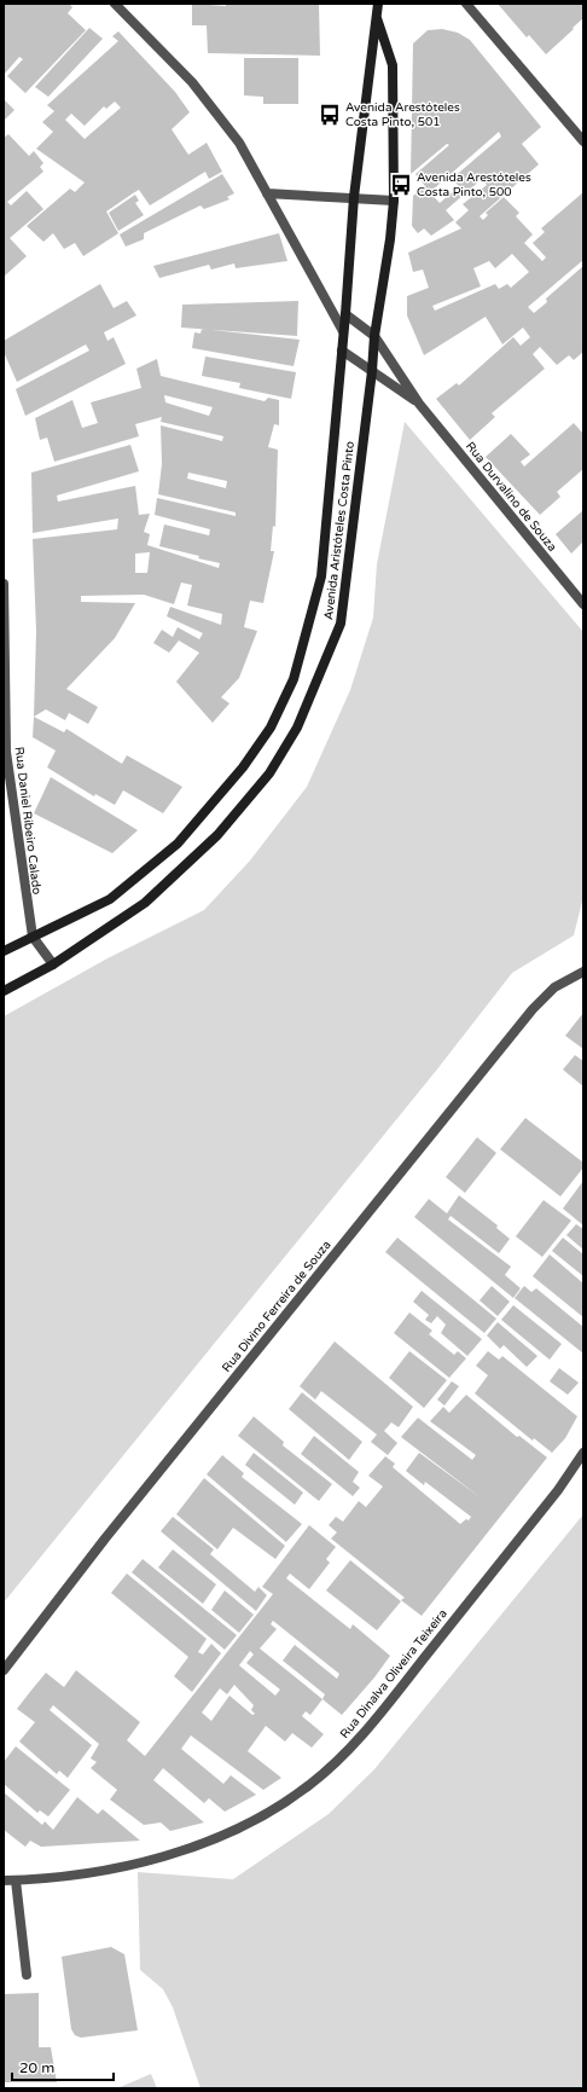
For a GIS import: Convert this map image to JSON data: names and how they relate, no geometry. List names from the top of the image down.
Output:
{
  "streets": {
    "main road": ["Avenida Aristóteles Costa Pinto"],
    "street": [
      "Rua Durvalino de Souza",
      "Rua Daniel Ribeiro Calado",
      "Rua Divino Ferreira de Souza",
      "Rua Dinalva Oliveira Teixeira"
    ]
  },
  "crossings": [
    ["Rua Durvalino de Souza", "Avenida Aristóteles Costa Pinto"],
    ["Avenida Aristóteles Costa Pinto", "Rua Daniel Ribeiro Calado"]
  ],
  "places": {
    "bus stop": ["Avenida Arestóteles Costa Pinto, 501", "Avenida Arestóteles Costa Pinto, 500"]
  },
  "scale_bar": "20 m"
}
